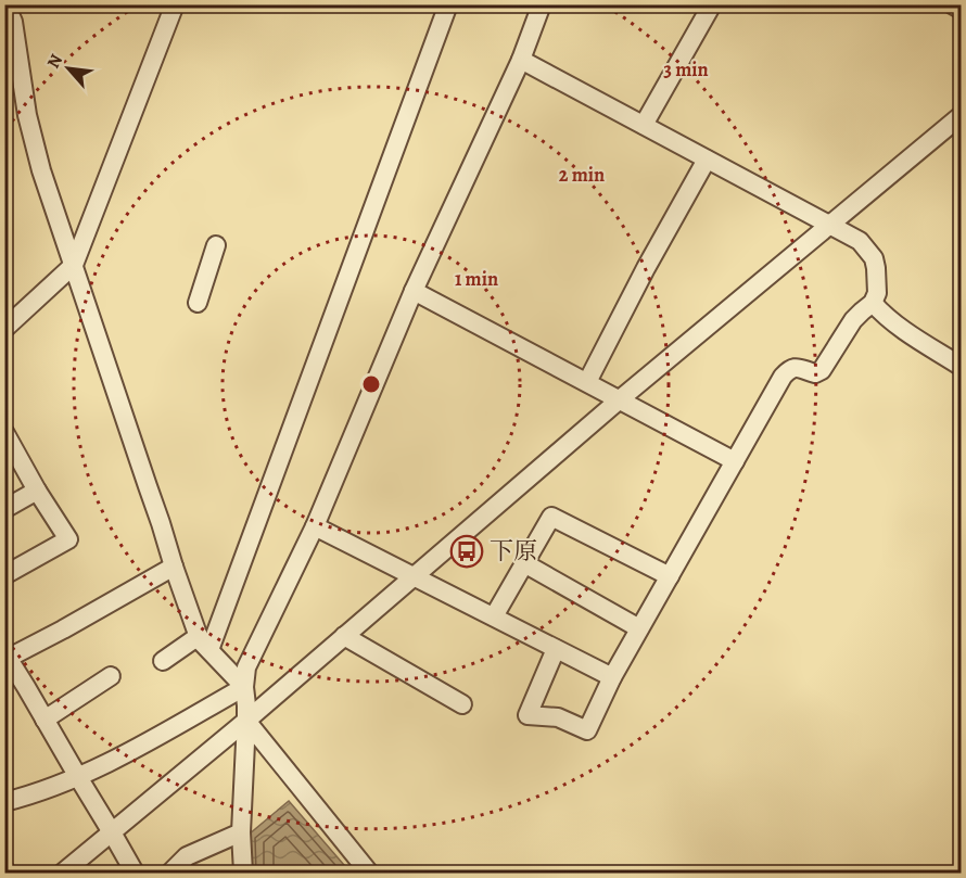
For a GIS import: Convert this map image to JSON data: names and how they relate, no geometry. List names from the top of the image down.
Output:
{
  "places": {
    "bus stop": ["下原"]
  },
  "north": "top left",
  "rings": ["3 min", "2 min", "1 min"]
}
